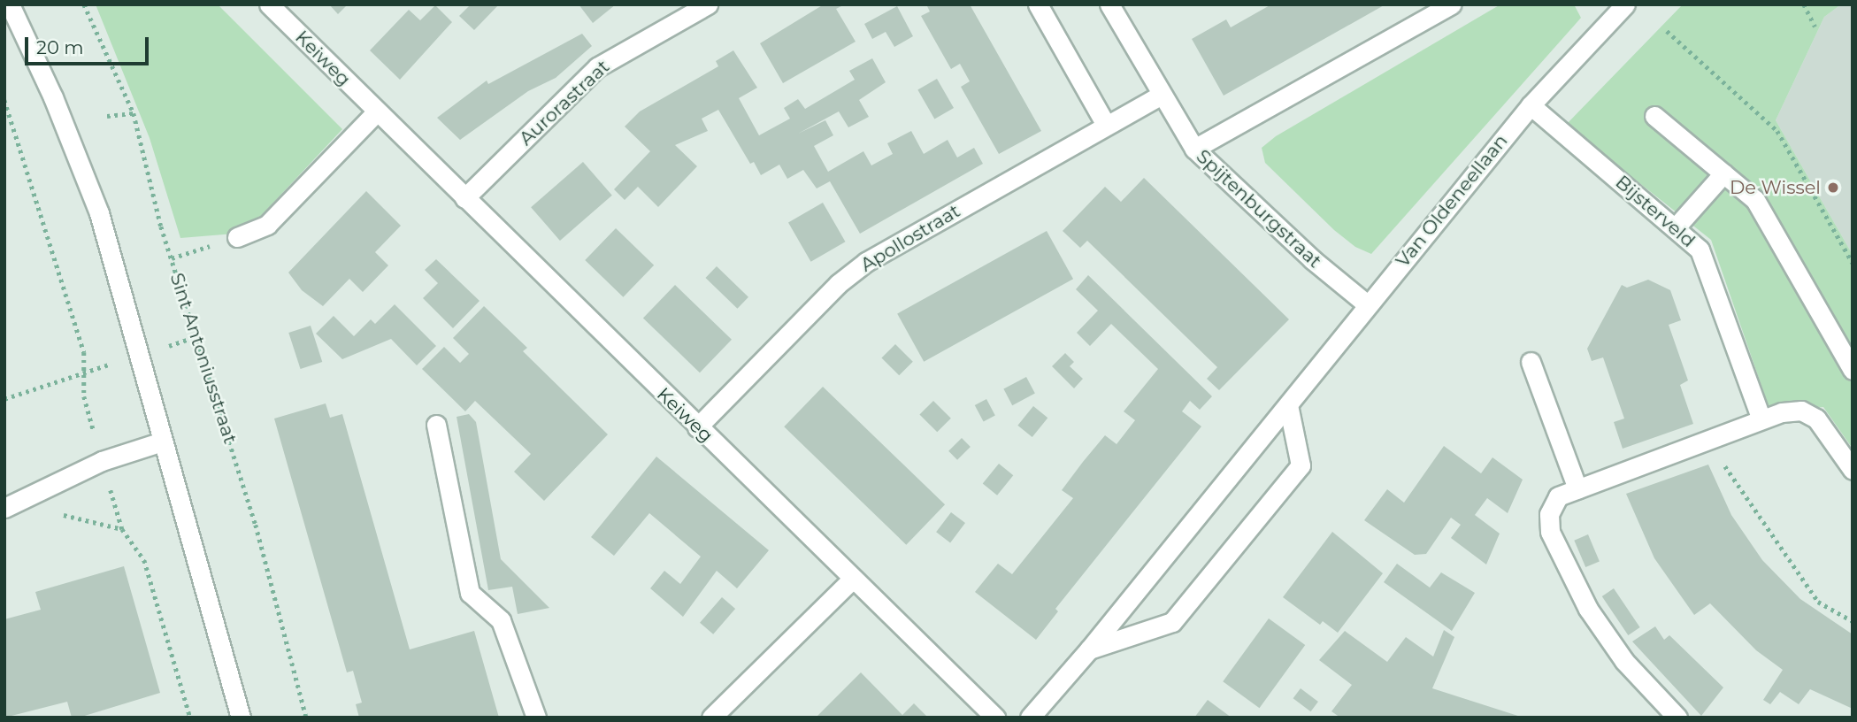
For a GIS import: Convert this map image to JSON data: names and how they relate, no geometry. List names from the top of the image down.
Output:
{
  "streets": {
    "street": [
      "Keiweg",
      "Aurorastraat",
      "Van Oldeneellaan",
      "Spijtenburgstraat",
      "Bijsterveld",
      "Apollostraat"
    ],
    "path": ["Sint Antoniusstraat"]
  },
  "crossings": [
    ["Keiweg", "Aurorastraat"],
    ["Keiweg", "Apollostraat"],
    ["Van Oldeneellaan", "Spijtenburgstraat"],
    ["Van Oldeneellaan", "Bijsterveld"],
    ["Spijtenburgstraat", "Apollostraat"]
  ],
  "places": ["De Wissel"],
  "scale_bar": "20 m"
}
